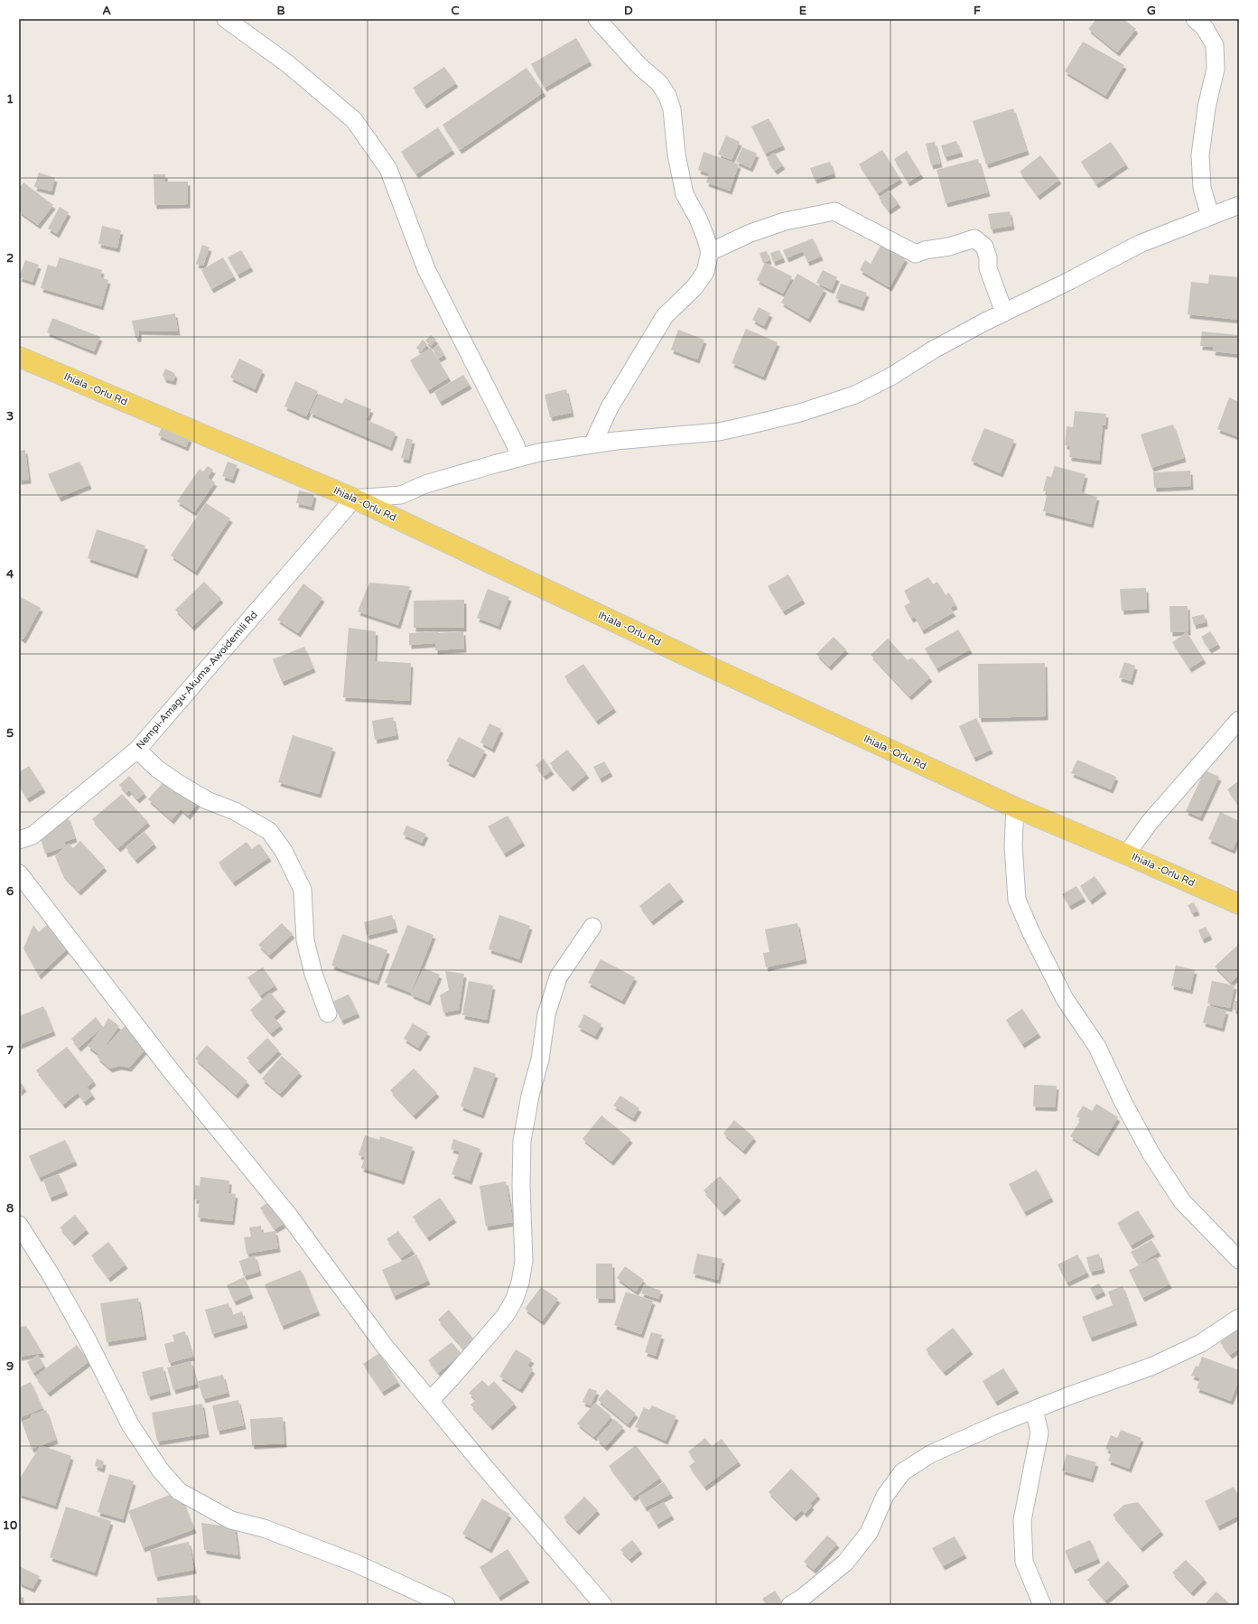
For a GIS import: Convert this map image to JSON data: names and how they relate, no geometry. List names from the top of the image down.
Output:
{
  "streets": {
    "main road": ["Ihiala -Orlu Rd"],
    "street": ["Nempi-Amagu-Akuma-Awoidemili Rd"]
  },
  "crossings": [
    ["Ihiala -Orlu Rd", "Nempi-Amagu-Akuma-Awoidemili Rd"]
  ],
  "grid": {
    "columns": [
      "A",
      "B",
      "C",
      "D",
      "E",
      "F",
      "G"
    ],
    "rows": [
      "1",
      "2",
      "3",
      "4",
      "5",
      "6",
      "7",
      "8",
      "9",
      "10"
    ]
  }
}
